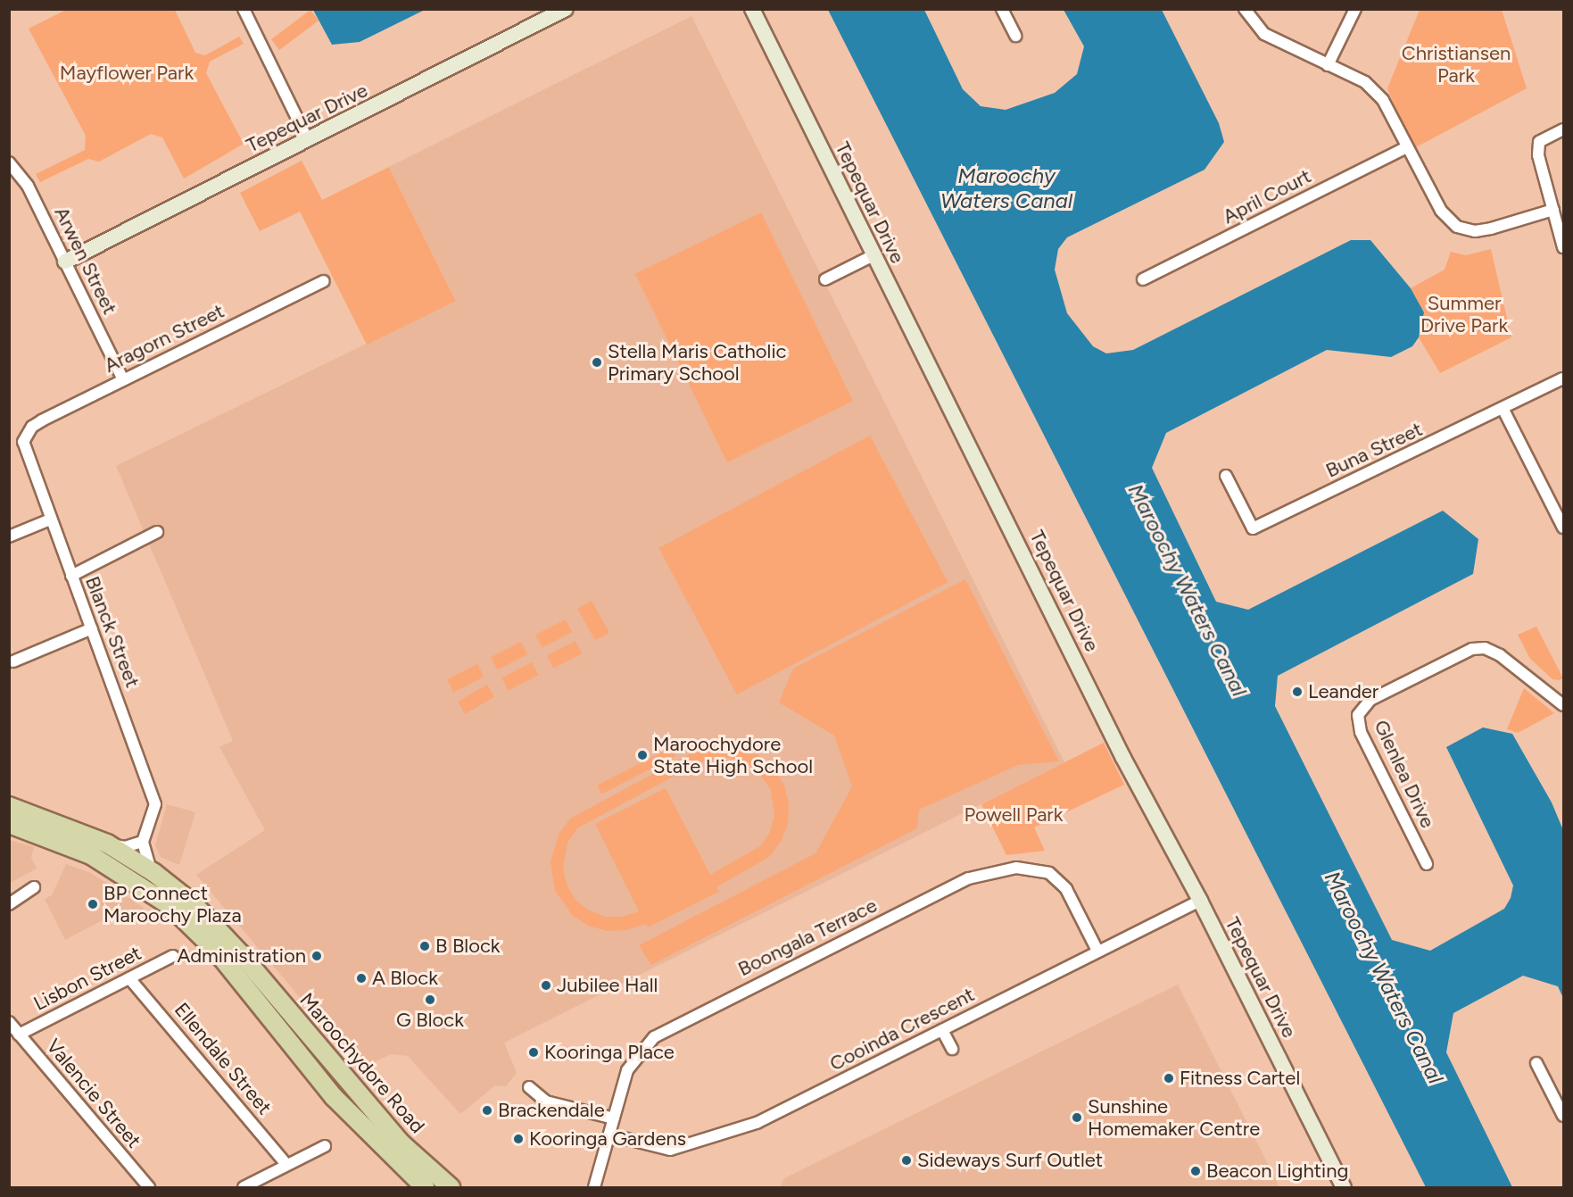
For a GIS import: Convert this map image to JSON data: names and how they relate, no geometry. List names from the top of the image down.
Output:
{
  "streets": {
    "main road": ["Maroochydore Road"],
    "street": [
      "Tepequar Drive",
      "April Court",
      "Arwen Street",
      "Aragorn Street",
      "Buna Street",
      "Blanck Street",
      "Glenlea Drive",
      "Boongala Terrace",
      "Lisbon Street",
      "Cooinda Crescent",
      "Ellendale Street",
      "Valencie Street"
    ]
  },
  "crossings": [
    ["Tepequar Drive", "Arwen Street"],
    ["Tepequar Drive", "Cooinda Crescent"],
    ["Arwen Street", "Aragorn Street"],
    ["Aragorn Street", "Blanck Street"],
    ["Boongala Terrace", "Cooinda Crescent"],
    ["Lisbon Street", "Ellendale Street"],
    ["Lisbon Street", "Valencie Street"]
  ],
  "water": ["Maroochy Waters Canal"],
  "parks": [
    "Christiansen Park",
    "Mayflower Park",
    "Summer Drive Park",
    "Powell Park"
  ],
  "places": [
    "Stella Maris Catholic Primary School",
    "Leander",
    "Maroochydore State High School",
    "BP Connect Maroochy Plaza",
    "B Block",
    "Administration",
    "A Block",
    "Jubilee Hall",
    "G Block",
    "Kooringa Place",
    "Fitness Cartel",
    "Brackendale",
    "Sunshine Homemaker Centre",
    "Kooringa Gardens",
    "Sideways Surf Outlet",
    "Beacon Lighting"
  ]
}
